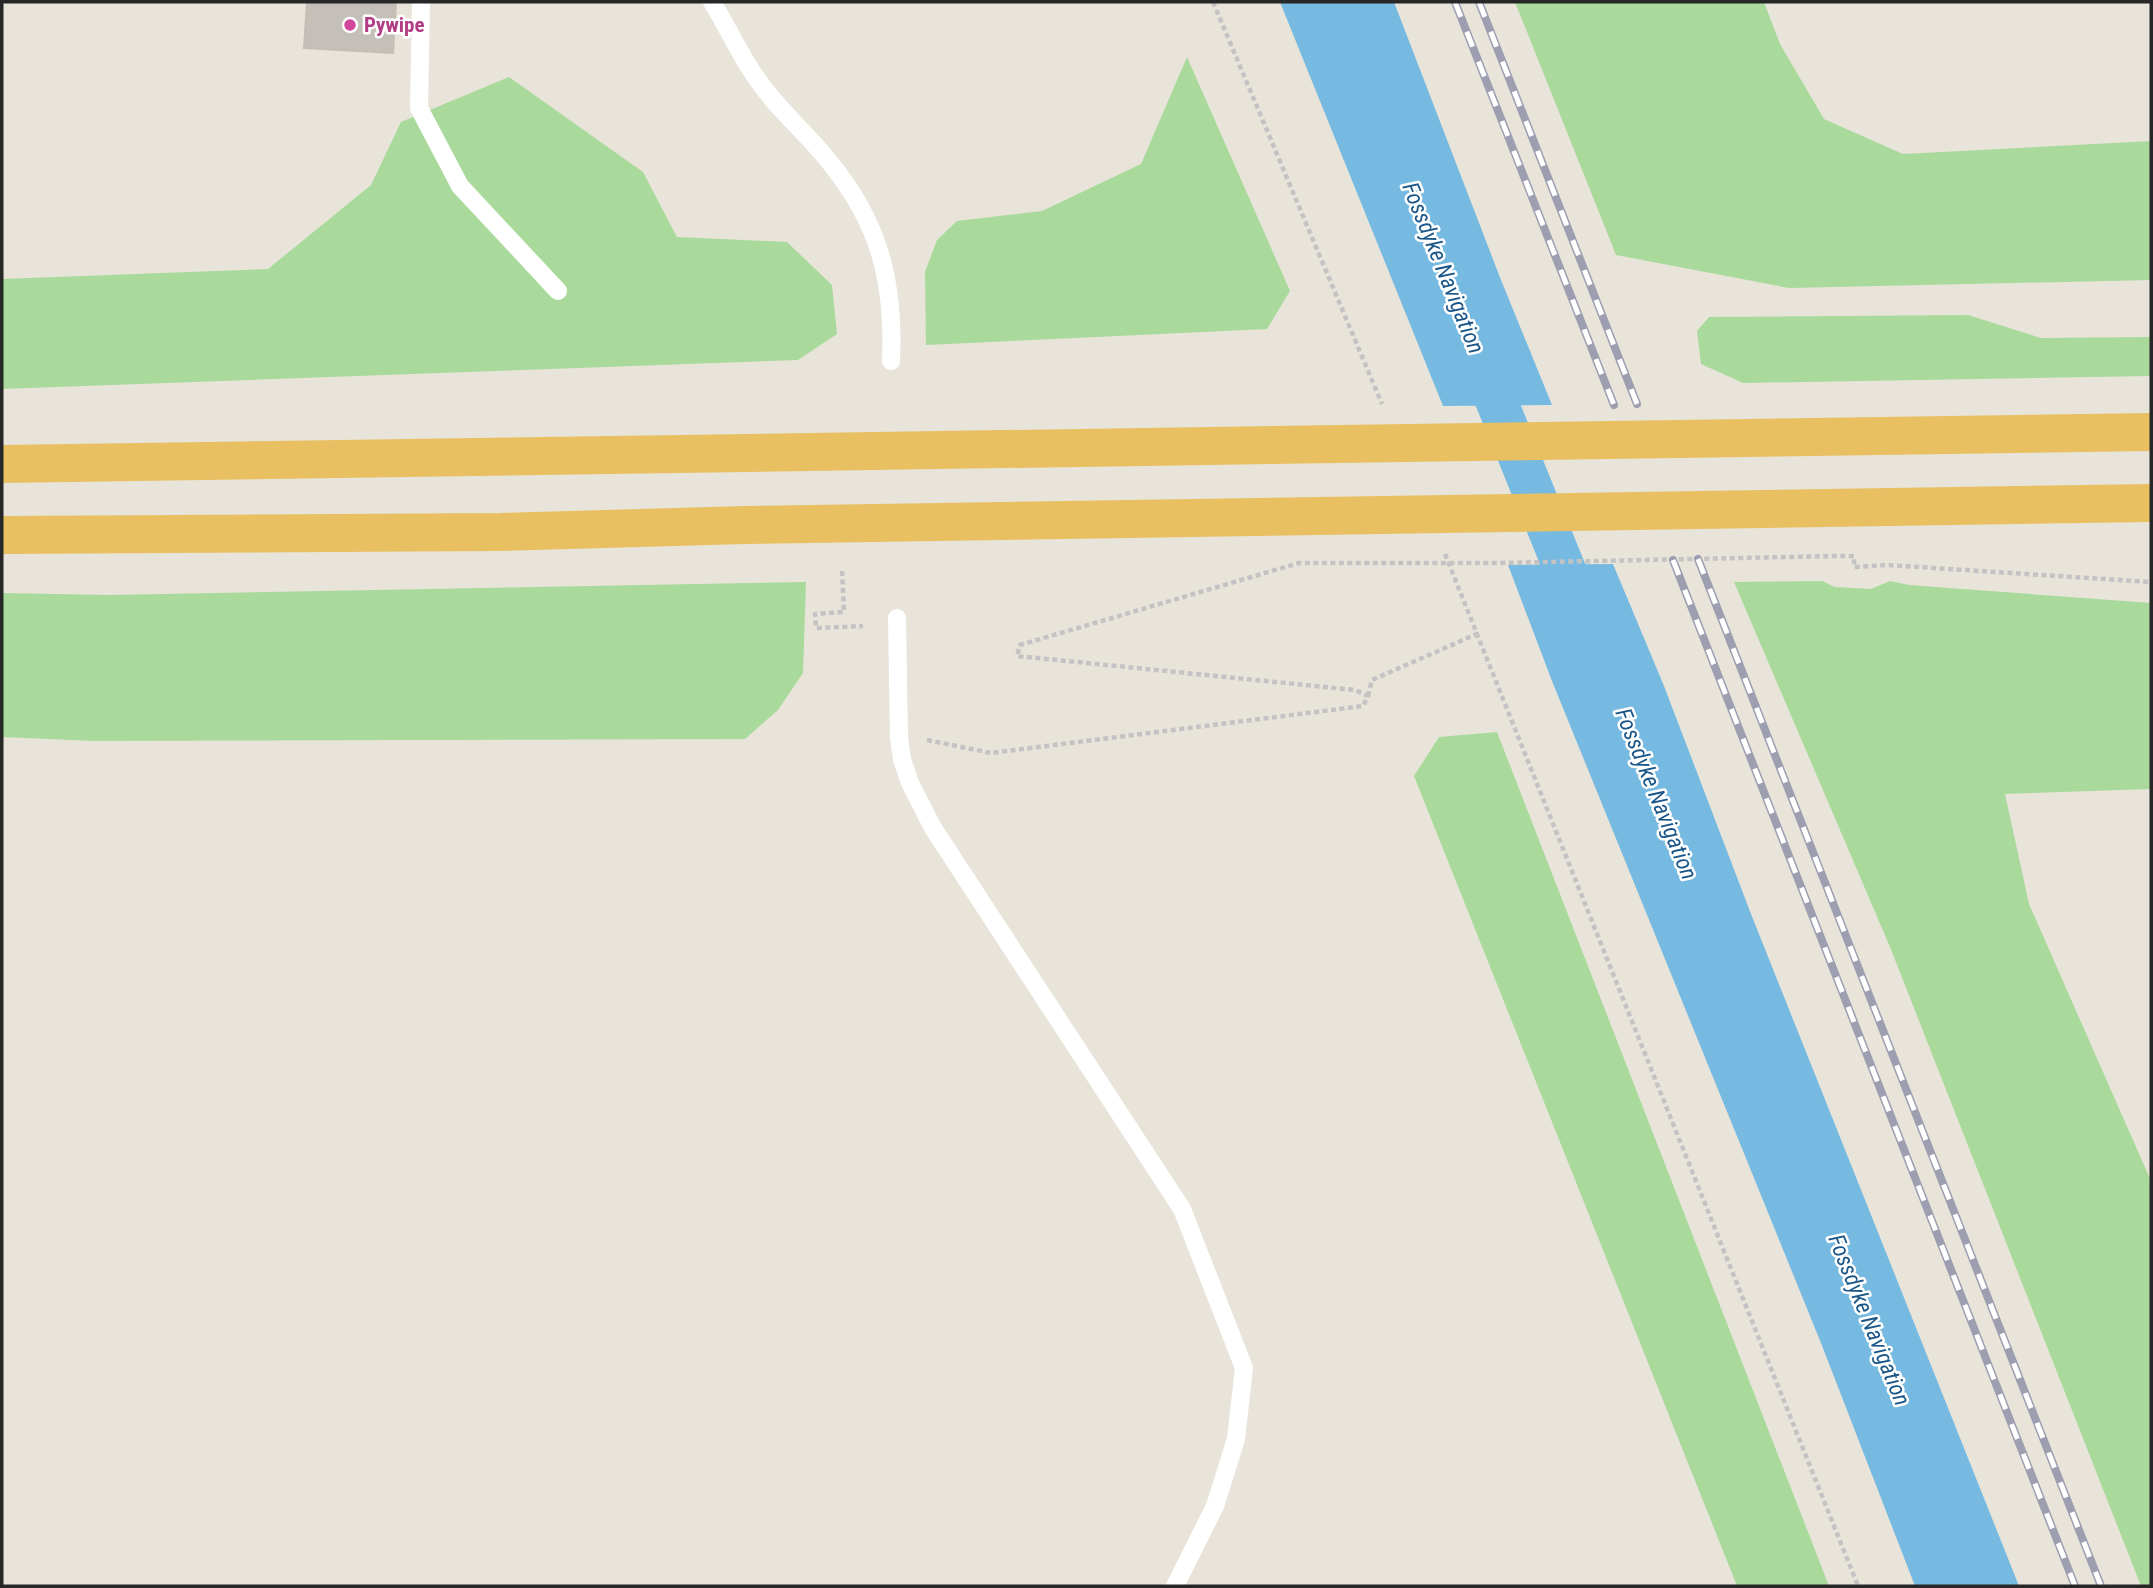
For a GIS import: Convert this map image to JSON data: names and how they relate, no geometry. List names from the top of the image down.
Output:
{
  "water": ["Fossdyke Navigation"],
  "places": ["Pywipe"]
}
